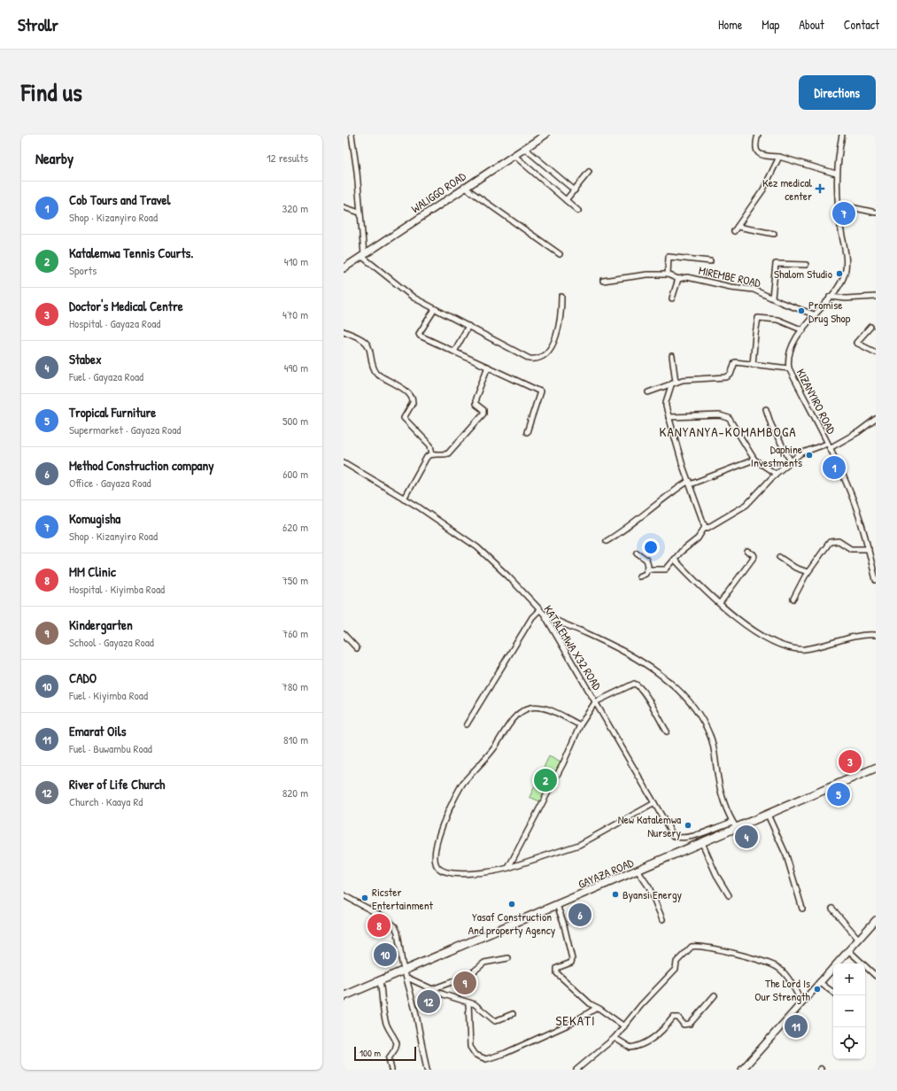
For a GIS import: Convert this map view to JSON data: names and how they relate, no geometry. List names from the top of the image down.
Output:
{
  "streets": {
    "main road": ["GAYAZA ROAD"],
    "street": [
      "WALIGGO ROAD",
      "MIREMBE ROAD",
      "KIZANYIRO ROAD",
      "KATALEMWA X32 ROAD"
    ]
  },
  "crossings": [
    ["MIREMBE ROAD", "KIZANYIRO ROAD"]
  ],
  "districts": ["KANYANYA-KOMAMBOGA", "SEKATI"],
  "places": {
    "health": ["Kez medical center"],
    "other": [
      "Shalom Studio",
      "Promise Drug Shop",
      "Daphine Investments",
      "New Katalemwa Nursery",
      "Byansi Energy",
      "Ricster Entertainment",
      "Yasaf Construction And property Agency",
      "The Lord Is Our Strength"
    ]
  },
  "scale_bar": "100 m",
  "page": {
    "header": "Strollr",
    "nav": [
      "Home",
      "Map",
      "About",
      "Contact"
    ],
    "title": "Find us",
    "buttons": "Directions",
    "heading": ["Nearby", "12 results"],
    "list": [
      {
        "mark": "1",
        "name": "Cob Tours and Travel",
        "note": "Shop · Kizanyiro Road",
        "value": "320 m"
      },
      {
        "mark": "2",
        "name": "Katalemwa Tennis Courts.",
        "note": "Sports",
        "value": "410 m"
      },
      {
        "mark": "3",
        "name": "Doctor's Medical Centre",
        "note": "Hospital · Gayaza Road",
        "value": "470 m"
      },
      {
        "mark": "4",
        "name": "Stabex",
        "note": "Fuel · Gayaza Road",
        "value": "490 m"
      },
      {
        "mark": "5",
        "name": "Tropical Furniture",
        "note": "Supermarket · Gayaza Road",
        "value": "500 m"
      },
      {
        "mark": "6",
        "name": "Method Construction company",
        "note": "Office · Gayaza Road",
        "value": "600 m"
      },
      {
        "mark": "7",
        "name": "Komugisha",
        "note": "Shop · Kizanyiro Road",
        "value": "620 m"
      },
      {
        "mark": "8",
        "name": "MM Clinic",
        "note": "Hospital · Kiyimba Road",
        "value": "750 m"
      },
      {
        "mark": "9",
        "name": "Kindergarten",
        "note": "School · Gayaza Road",
        "value": "760 m"
      },
      {
        "mark": "10",
        "name": "CADO",
        "note": "Fuel · Kiyimba Road",
        "value": "780 m"
      },
      {
        "mark": "11",
        "name": "Emarat Oils",
        "note": "Fuel · Buwambu Road",
        "value": "810 m"
      },
      {
        "mark": "12",
        "name": "River of Life Church",
        "note": "Church · Kaaya Rd",
        "value": "820 m"
      }
    ],
    "pins": [
      "7",
      "1",
      "3",
      "2",
      "5",
      "4",
      "6",
      "8",
      "10",
      "9",
      "12",
      "11"
    ],
    "map_buttons": ["+", "−"],
    "scale": "100 m"
  }
}
